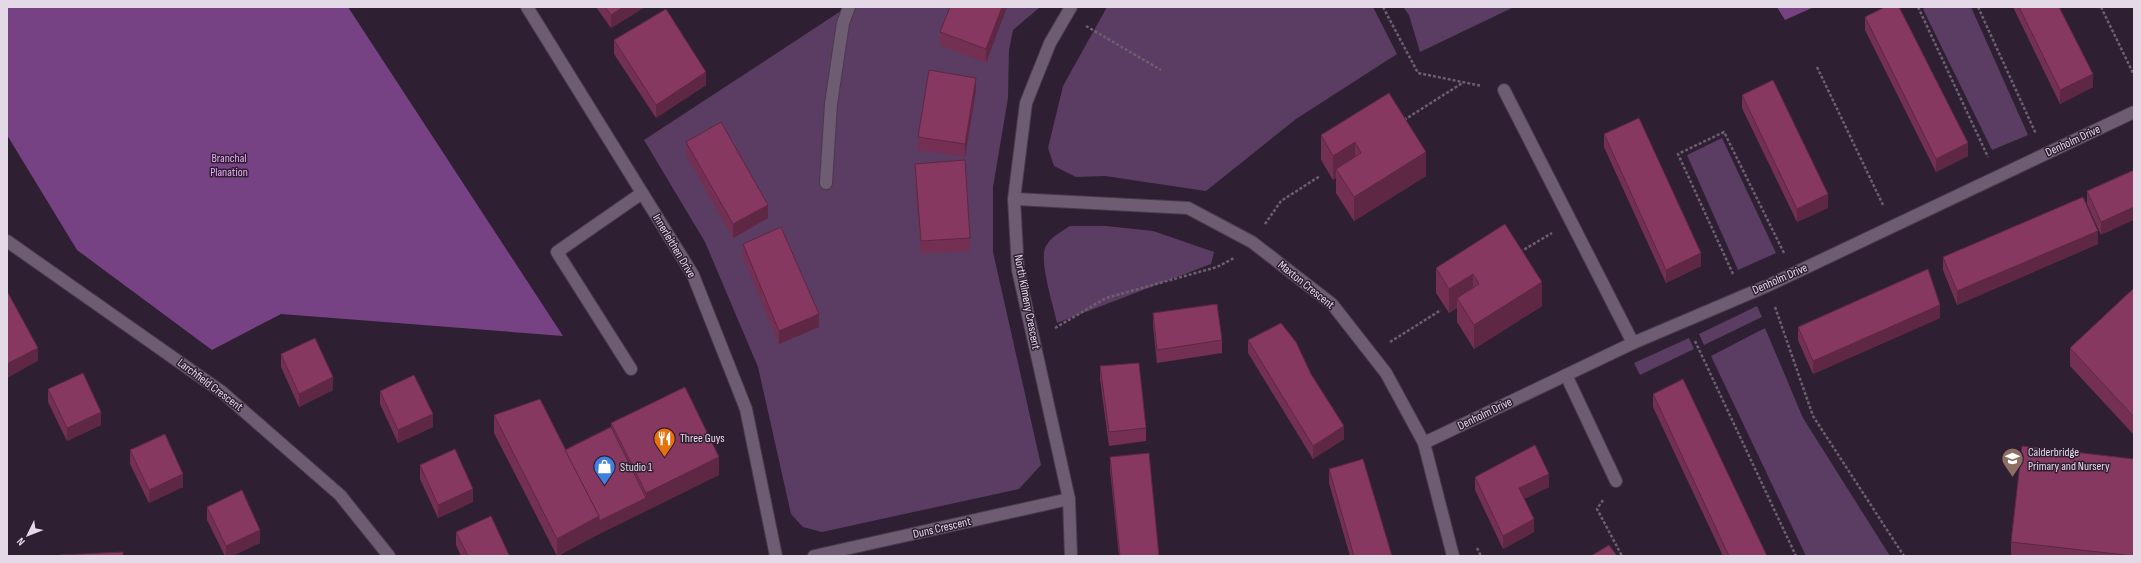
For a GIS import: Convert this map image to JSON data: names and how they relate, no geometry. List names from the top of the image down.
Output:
{
  "streets": {
    "street": [
      "Denholm Drive",
      "Innerleithen Drive",
      "Maxton Crescent",
      "North Kilmeny Crescent",
      "Larchfield Crescent",
      "Duns Crescent"
    ]
  },
  "crossings": [
    ["Denholm Drive", "Maxton Crescent"],
    ["Maxton Crescent", "North Kilmeny Crescent"],
    ["North Kilmeny Crescent", "Duns Crescent"]
  ],
  "parks": ["Branchal Planation"],
  "places": {
    "restaurant": ["Three Guys"],
    "school or university": ["Calderbridge Primary and Nursery"],
    "shop": ["Studio 1"]
  },
  "north": "bottom left"
}
